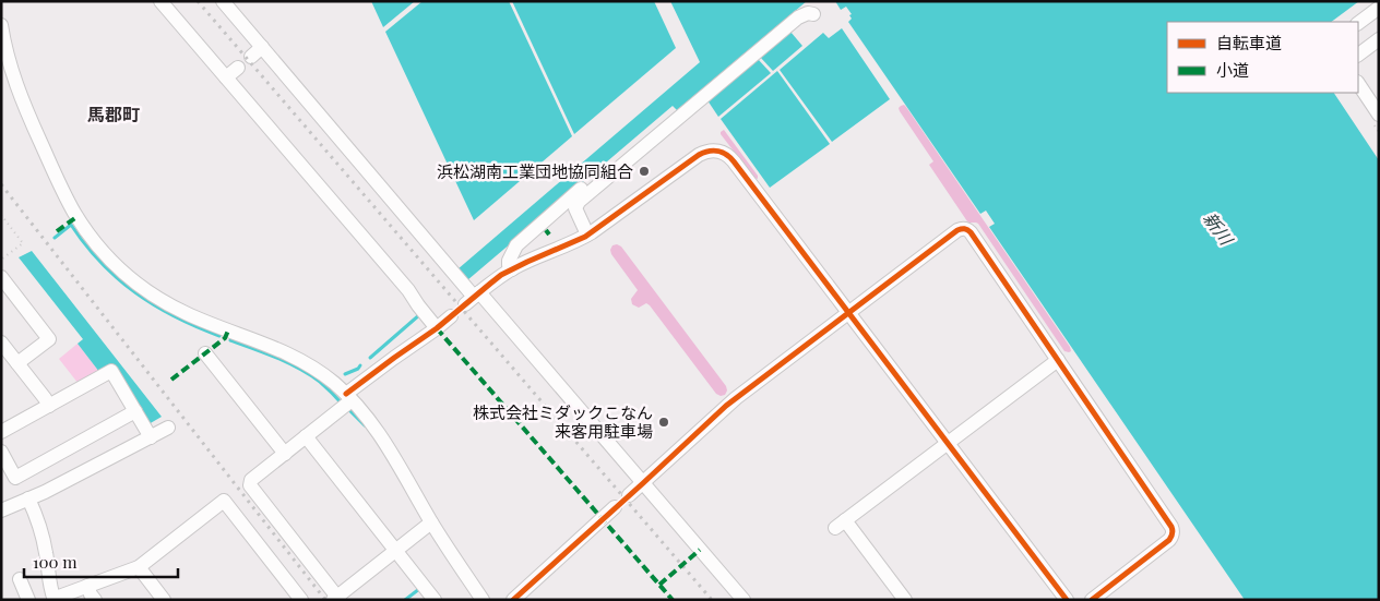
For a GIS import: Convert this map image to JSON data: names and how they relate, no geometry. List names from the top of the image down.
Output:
{
  "districts": ["馬郡町"],
  "water": ["新川"],
  "places": ["浜松湖南工業団地協同組合", "株式会社ミダックこなん 来客用駐車場"],
  "legend": ["自転車道", "小道"],
  "scale_bar": "100 m"
}
